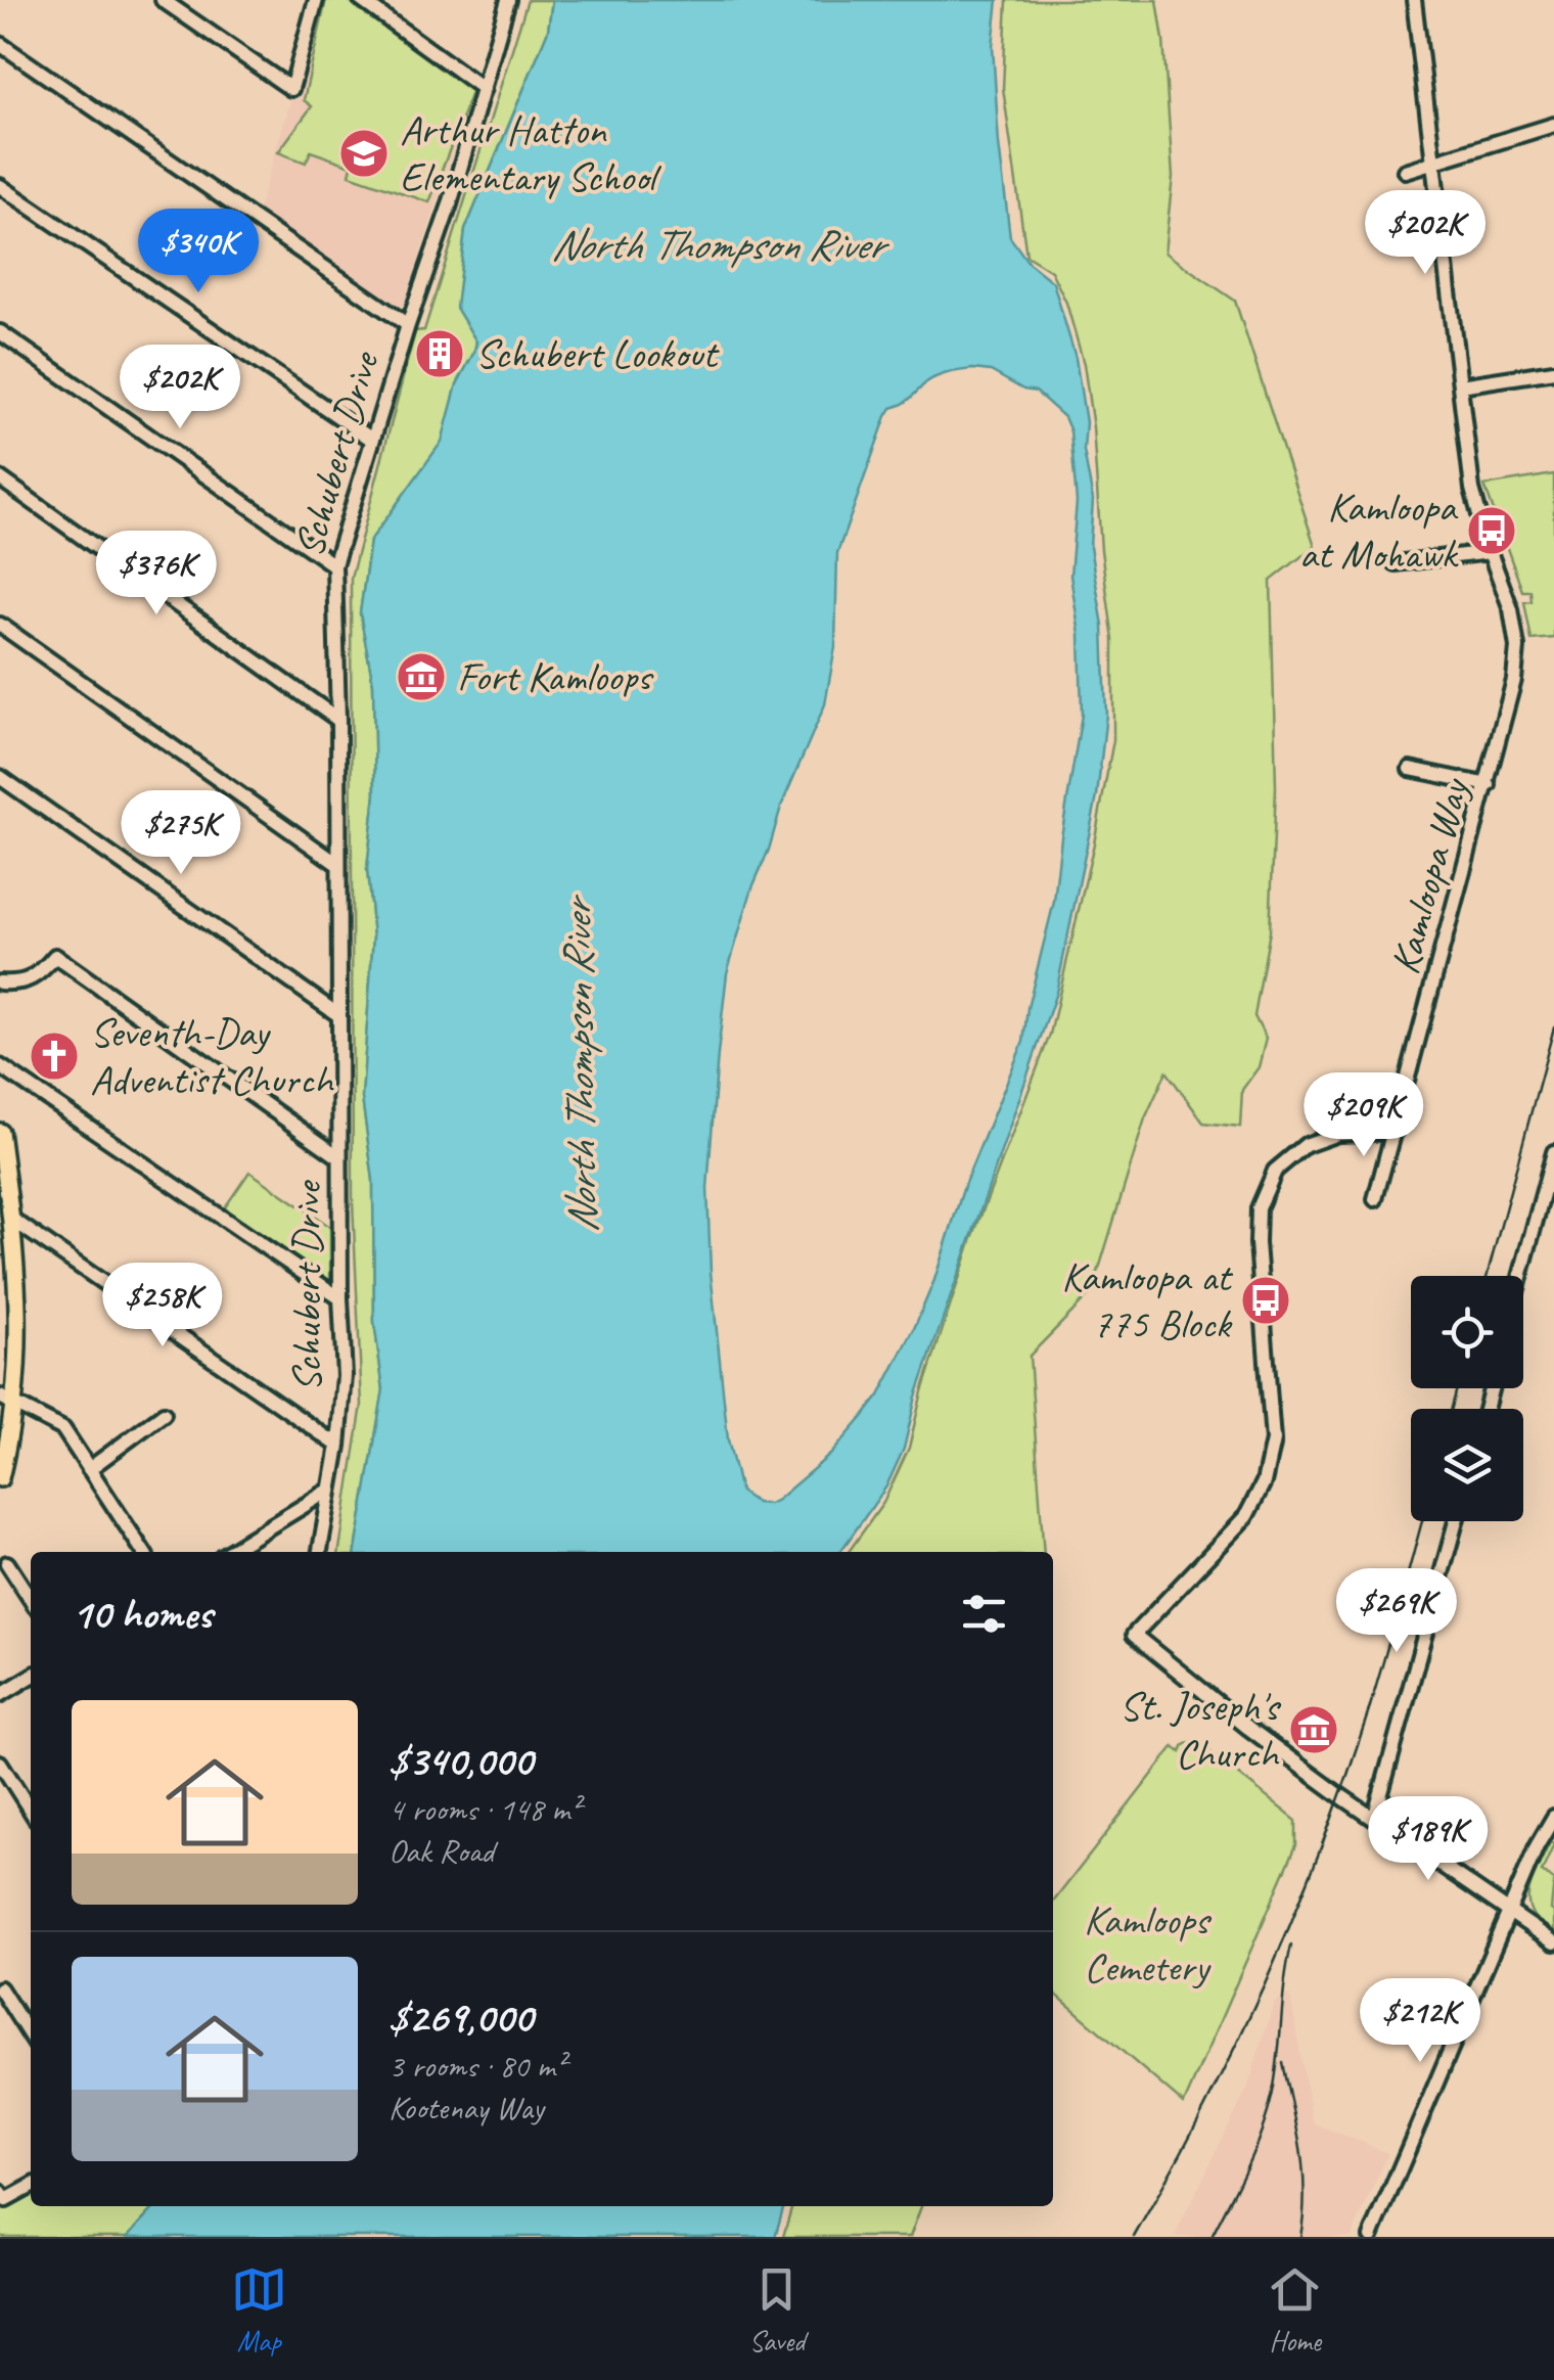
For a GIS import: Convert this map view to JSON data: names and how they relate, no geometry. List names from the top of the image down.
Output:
{
  "streets": {
    "street": ["Schubert Drive", "Kamloopa Way"]
  },
  "water": ["North Thompson River"],
  "parks": ["Kamloops Cemetery"],
  "places": {
    "school or university": ["Arthur Hatton Elementary School"],
    "building": ["Schubert Lookout"],
    "bus stop": ["Kamloopa at Mohawk", "Kamloopa at 775 Block"],
    "museum": ["Fort Kamloops", "St. Joseph's Church"],
    "church": ["Seventh-Day Adventist Church"]
  },
  "page": {
    "price": [
      "$202K",
      "$340K",
      "$202K",
      "$376K",
      "$275K",
      "$209K",
      "$258K",
      "$269K",
      "$189K",
      "$212K"
    ],
    "heading": "10 homes",
    "list": [
      {
        "name": "$340,000",
        "note": "4 rooms · 148 m² · Oak Road"
      },
      {
        "name": "$269,000",
        "note": "3 rooms · 80 m² · Kootenay Way"
      }
    ],
    "tabs": ["Map", "Saved", "Home"]
  }
}
